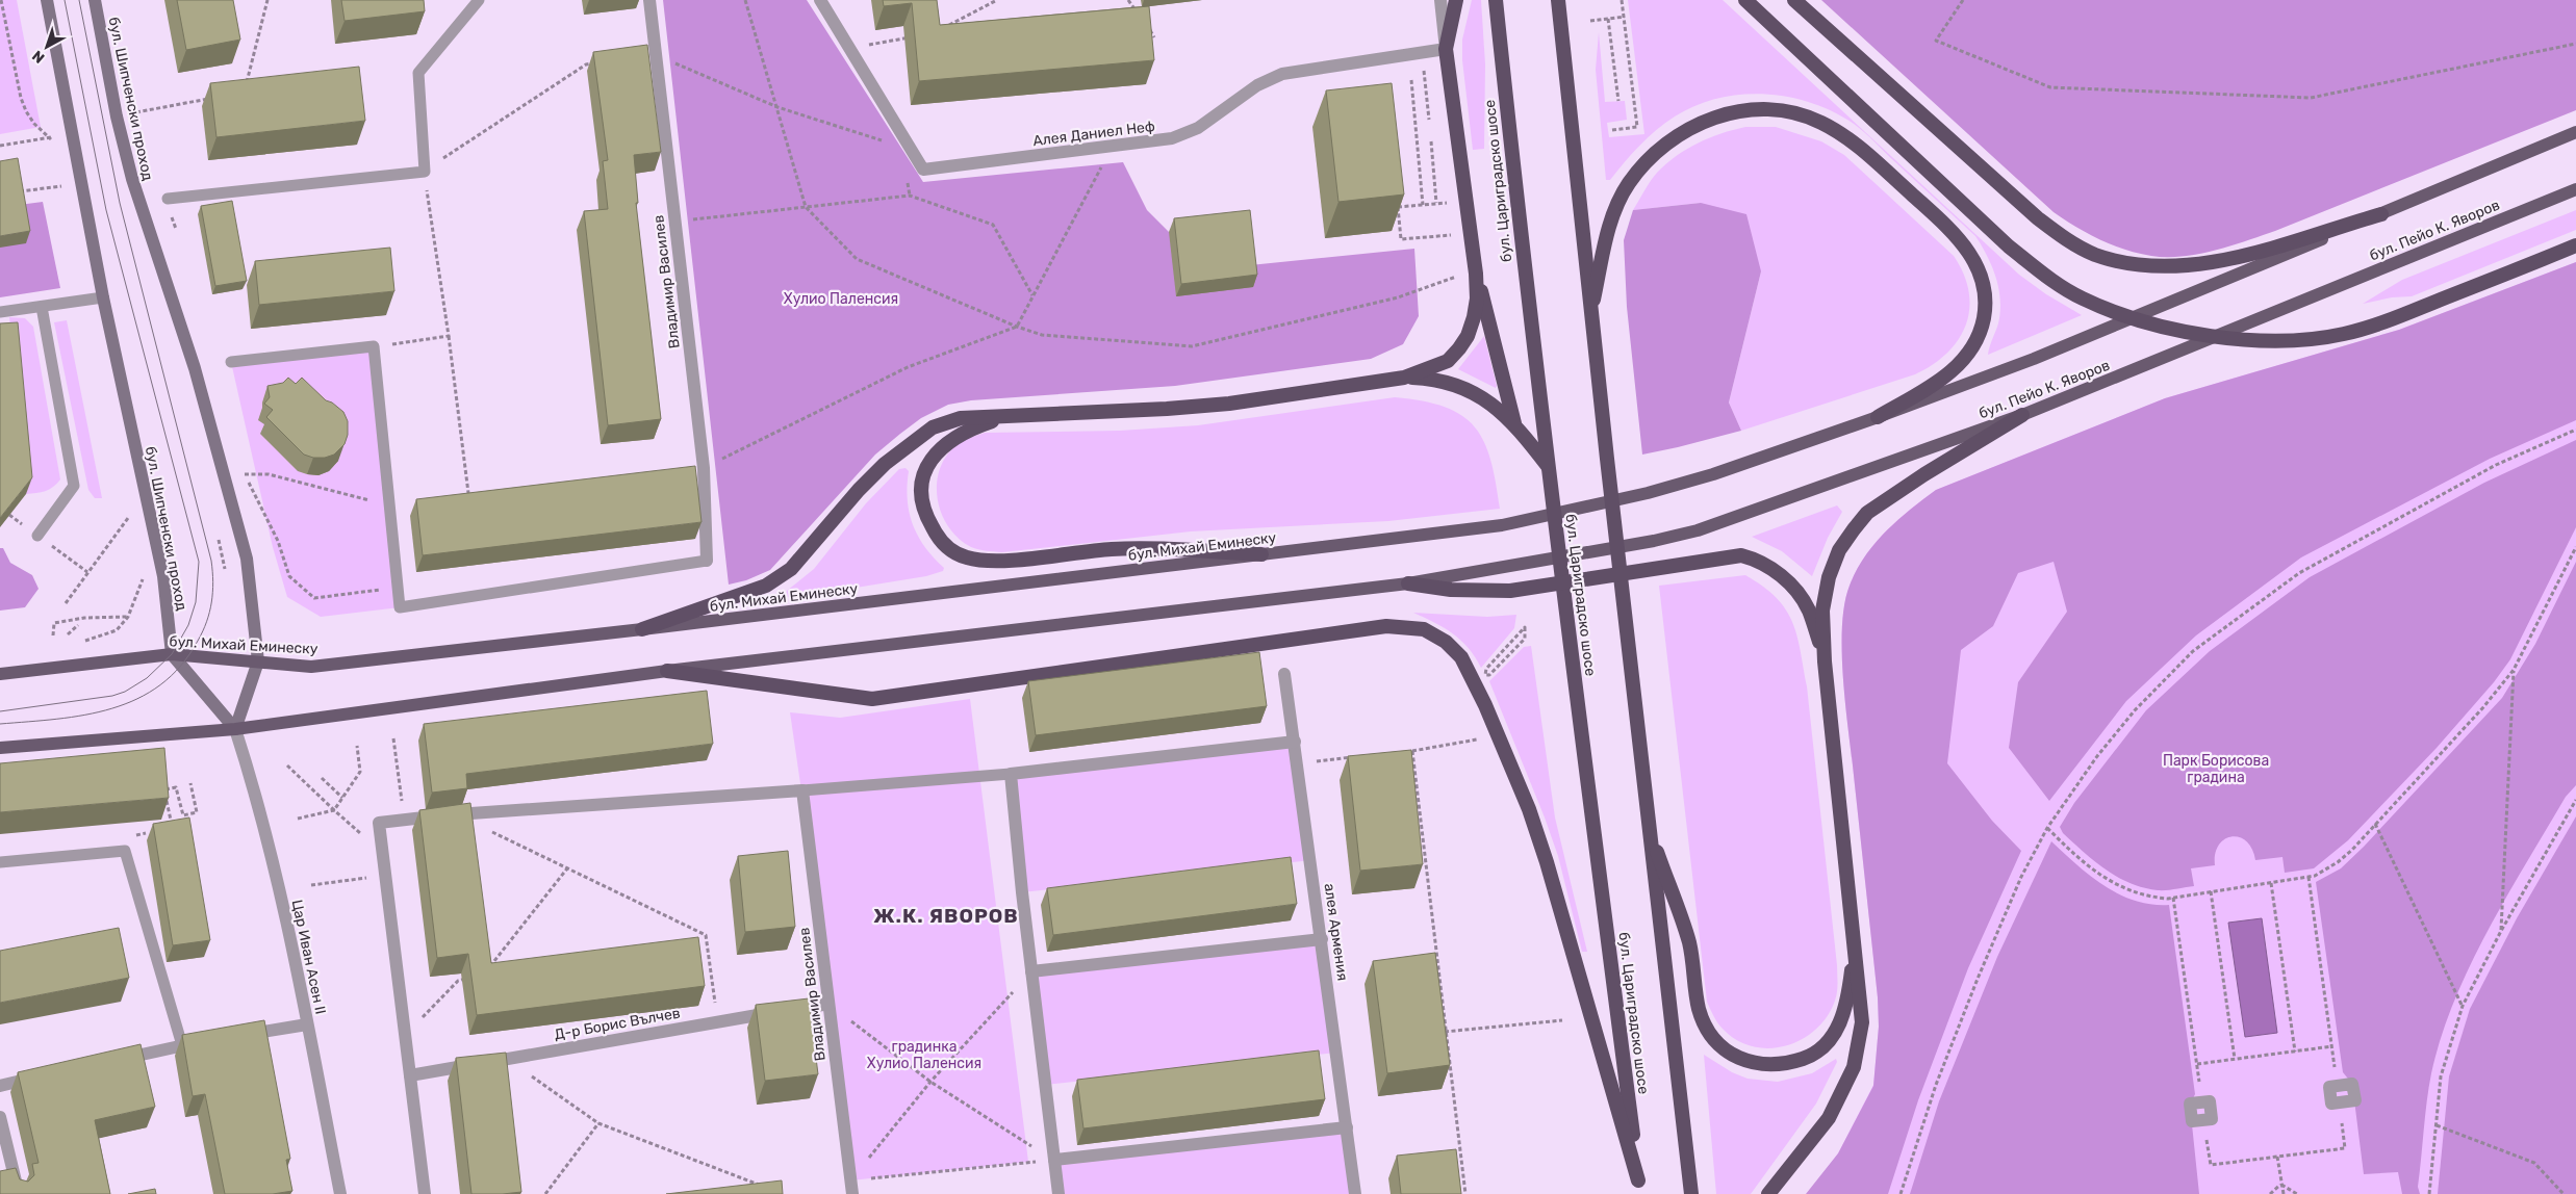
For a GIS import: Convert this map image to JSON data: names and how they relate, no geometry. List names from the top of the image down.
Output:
{
  "streets": {
    "highway": ["бул. Цариградско шосе"],
    "main road": ["бул. Шипченски проход", "бул. Пейо К. Яворов", "бул. Михай Еминеску"],
    "street": [
      "Алея Даниел Неф",
      "Владимир Василев",
      "алея Армения",
      "Цар Иван Асен II",
      "Д-р Борис Вълчев"
    ]
  },
  "crossings": [
    ["бул. Шипченски проход", "бул. Михай Еминеску"],
    ["бул. Шипченски проход", "Цар Иван Асен II"],
    ["Владимир Василев", "Д-р Борис Вълчев"]
  ],
  "districts": ["Ж.К. ЯВОРОВ"],
  "parks": ["Хулио Паленсия", "Парк Борисова градина", "градинка Хулио Паленсия"],
  "north": "bottom left"
}
